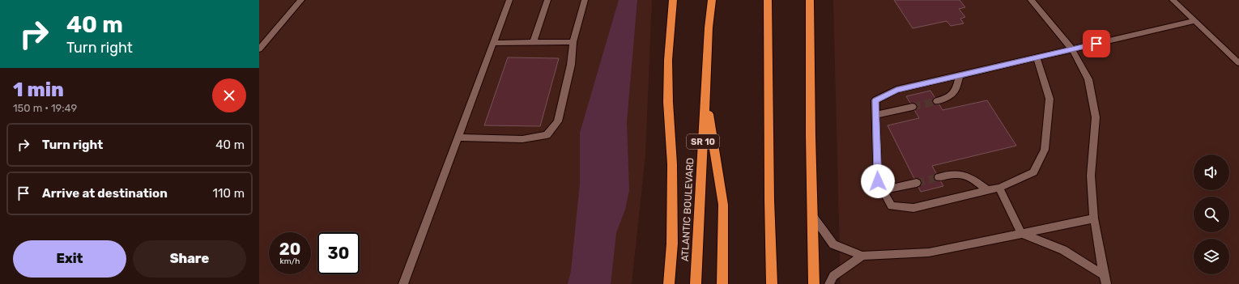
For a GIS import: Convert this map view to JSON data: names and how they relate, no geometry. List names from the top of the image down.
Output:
{
  "streets": {
    "highway": ["SR 10", "ATLANTIC BOULEVARD"]
  },
  "page": {
    "turn": ["40 m", "Turn right"],
    "heading": ["1 min", "150 m · 19:49"],
    "list": [
      {
        "name": "Turn right",
        "value": "40 m"
      },
      {
        "name": "Arrive at destination",
        "value": "110 m"
      }
    ],
    "speed": "20 km/h",
    "limit": "30",
    "buttons": ["Exit", "Share"]
  }
}
